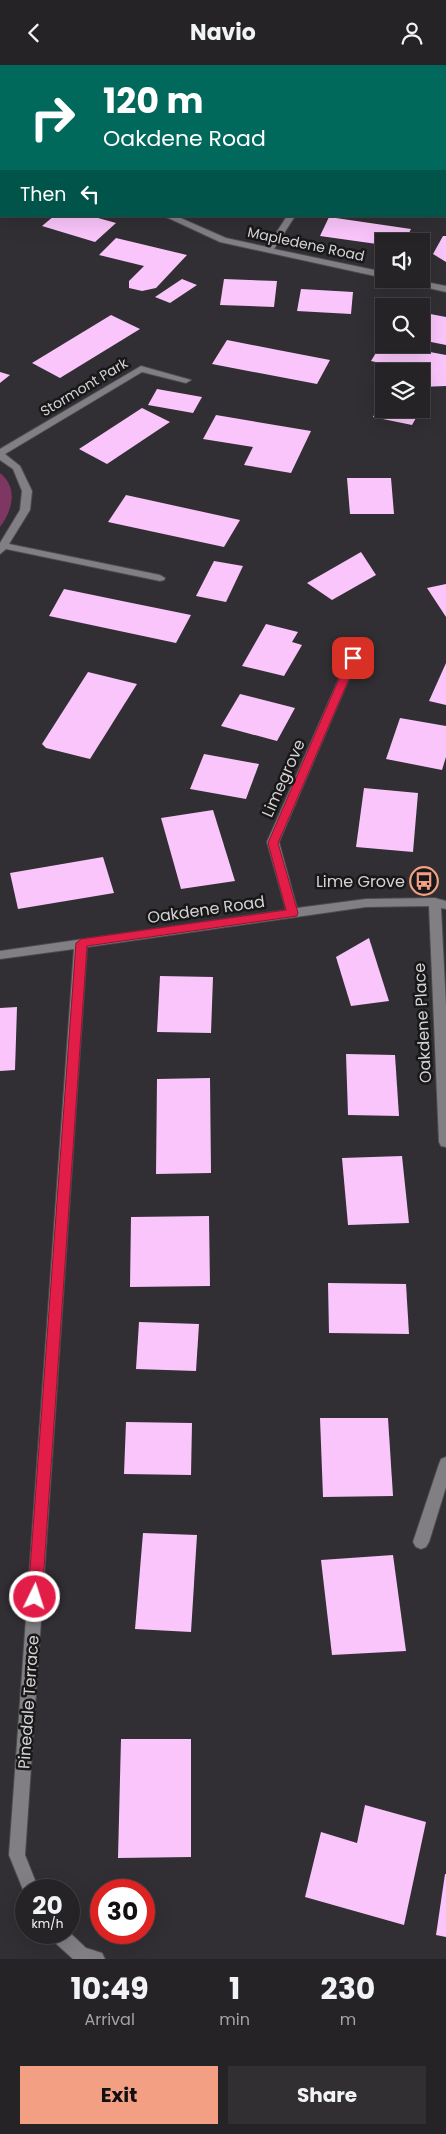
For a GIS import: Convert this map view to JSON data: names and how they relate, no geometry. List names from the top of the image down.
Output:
{
  "streets": {
    "street": [
      "Mapledene Road",
      "Stormont Park",
      "Limegrove",
      "Oakdene Road",
      "Oakdene Place",
      "Pinedale Terrace"
    ]
  },
  "crossings": [
    ["Limegrove", "Oakdene Road"],
    ["Oakdene Road", "Oakdene Place"],
    ["Oakdene Road", "Pinedale Terrace"]
  ],
  "places": {
    "bus stop": ["Lime Grove"]
  },
  "page": {
    "header": "Navio",
    "turn": ["120 m", "Oakdene Road"],
    "then": "Then",
    "speed": "20 km/h",
    "limit": "30",
    "eta": [
      "10:49",
      "Arrival",
      "1",
      "min",
      "230",
      "m"
    ],
    "buttons": ["Exit", "Share"]
  }
}
